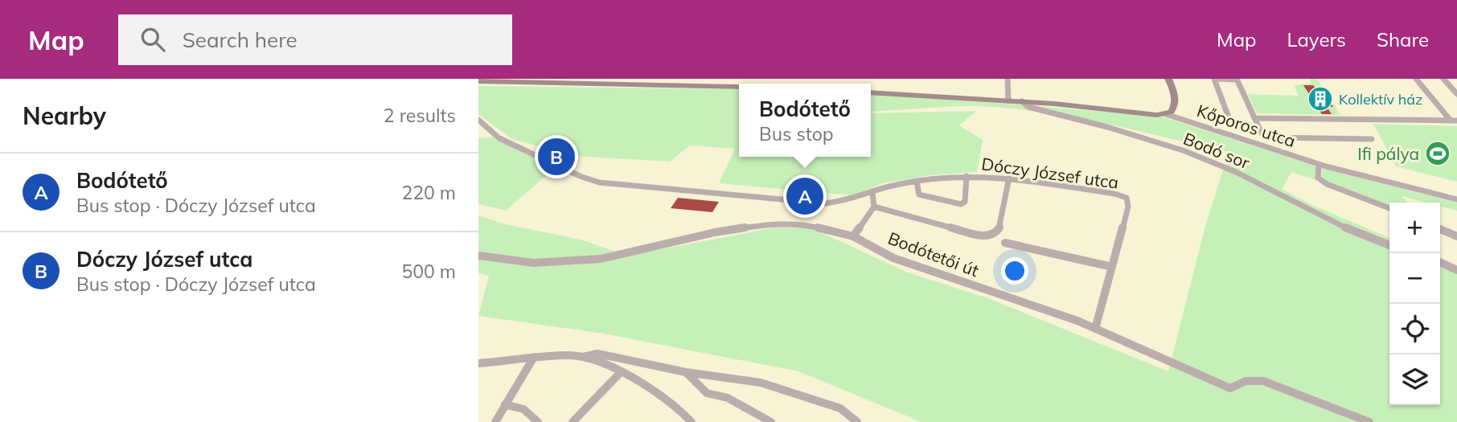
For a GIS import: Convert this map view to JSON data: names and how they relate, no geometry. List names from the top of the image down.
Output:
{
  "streets": {
    "street": [
      "Kőporos utca",
      "Bodó sor",
      "Dóczy József utca",
      "Bodótetői út"
    ]
  },
  "crossings": [
    ["Dóczy József utca", "Bodótetői út"]
  ],
  "places": {
    "building": ["Kollektív ház"],
    "sports": ["Ifi pálya"]
  },
  "page": {
    "header": "Map",
    "search": "Search here",
    "nav": ["Map", "Layers", "Share"],
    "heading": ["Nearby", "2 results"],
    "popup": ["Bodótető", "Bus stop"],
    "pins": ["B", "A"],
    "list": [
      {
        "mark": "A",
        "name": "Bodótető",
        "note": "Bus stop · Dóczy József utca",
        "value": "220 m"
      },
      {
        "mark": "B",
        "name": "Dóczy József utca",
        "note": "Bus stop · Dóczy József utca",
        "value": "500 m"
      }
    ],
    "map_buttons": ["+", "−"]
  }
}
